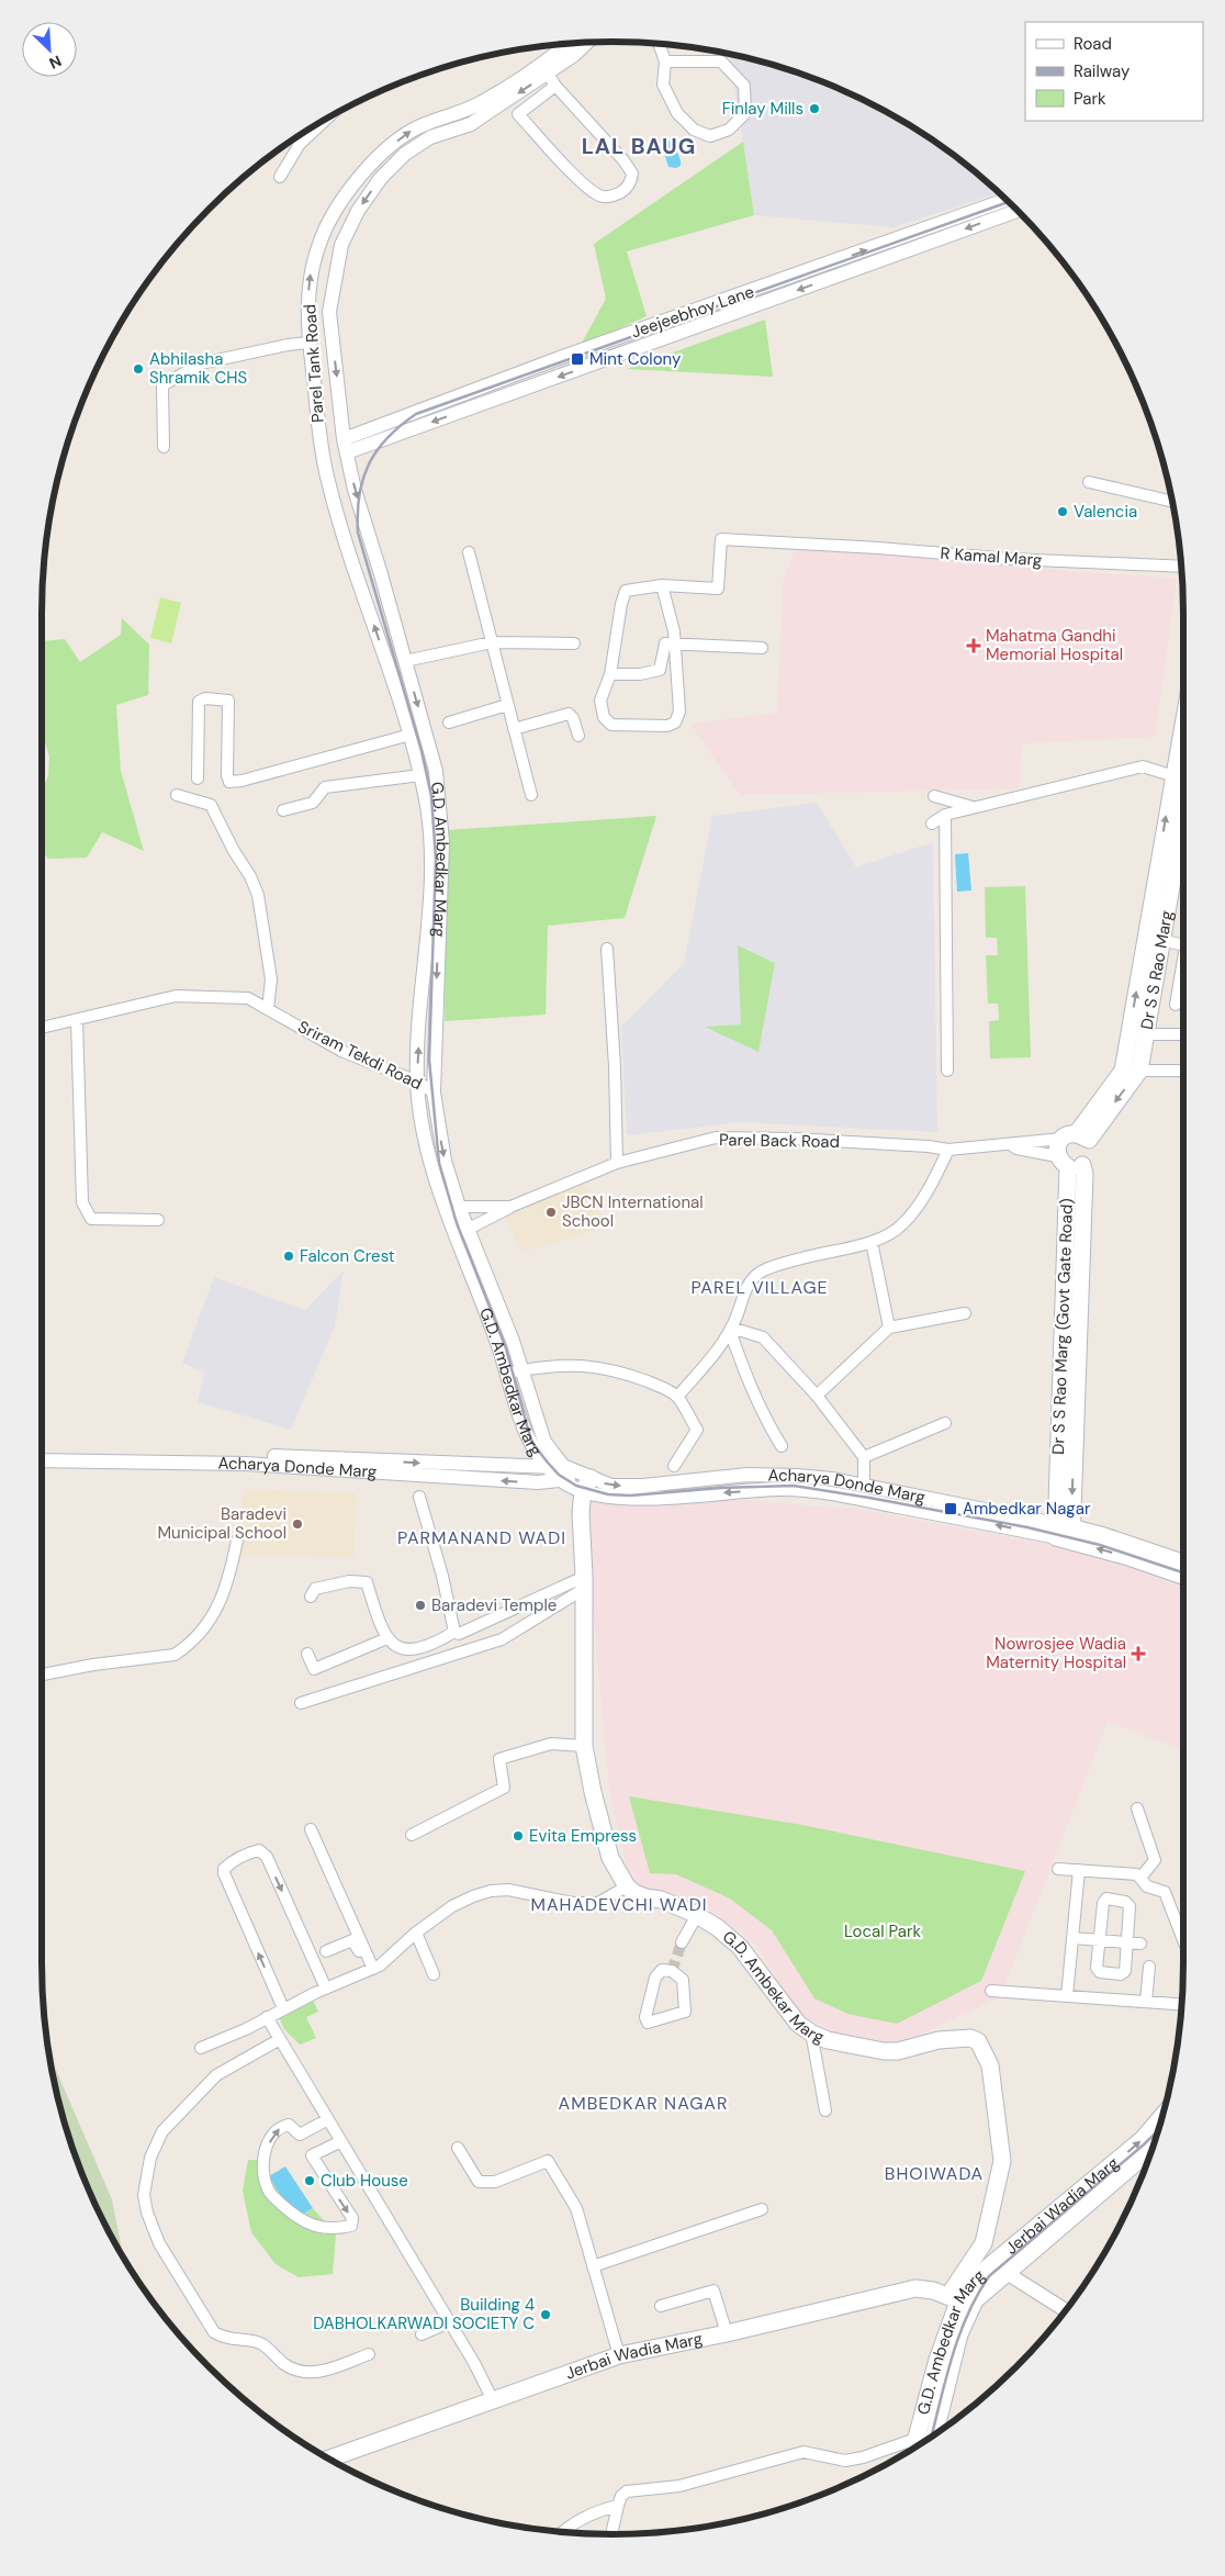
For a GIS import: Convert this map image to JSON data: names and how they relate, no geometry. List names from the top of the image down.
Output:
{
  "streets": {
    "main road": [
      "G.D. Ambedkar Marg",
      "Dr S S Rao Marg",
      "Acharya Donde Marg",
      "G.D. Ambekar Marg",
      "Jerbai Wadia Marg"
    ],
    "street": [
      "Jeejeebhoy Lane",
      "Parel Tank Road",
      "R Kamal Marg",
      "Sriram Tekdi Road",
      "Parel Back Road"
    ]
  },
  "crossings": [
    ["Jeejeebhoy Lane", "G.D. Ambedkar Marg"],
    ["Parel Tank Road", "G.D. Ambedkar Marg"],
    ["G.D. Ambedkar Marg", "Sriram Tekdi Road"],
    ["G.D. Ambedkar Marg", "Parel Back Road"],
    ["G.D. Ambedkar Marg", "Acharya Donde Marg"],
    ["G.D. Ambedkar Marg", "G.D. Ambekar Marg"],
    ["G.D. Ambedkar Marg", "Jerbai Wadia Marg"],
    ["G.D. Ambekar Marg", "Jerbai Wadia Marg"]
  ],
  "one_way": ["Parel Tank Road"],
  "districts": [
    "LAL BAUG",
    "PAREL VILLAGE",
    "PARMANAND WADI",
    "MAHADEVCHI WADI",
    "AMBEDKAR NAGAR",
    "BHOIWADA"
  ],
  "parks": ["Local Park"],
  "places": {
    "other": [
      "Finlay Mills",
      "Abhilasha Shramik CHS",
      "Valencia",
      "JBCN International School",
      "Falcon Crest",
      "Baradevi Municipal School",
      "Baradevi Temple",
      "Evita Empress",
      "Club House",
      "Building 4 DABHOLKARWADI SOCIETY C"
    ],
    "transit": ["Mint Colony", "Ambedkar Nagar"],
    "health": ["Mahatma Gandhi Memorial Hospital", "Nowrosjee Wadia Maternity Hospital"]
  },
  "legend": ["Road", "Railway", "Park"],
  "north": "bottom right"
}
